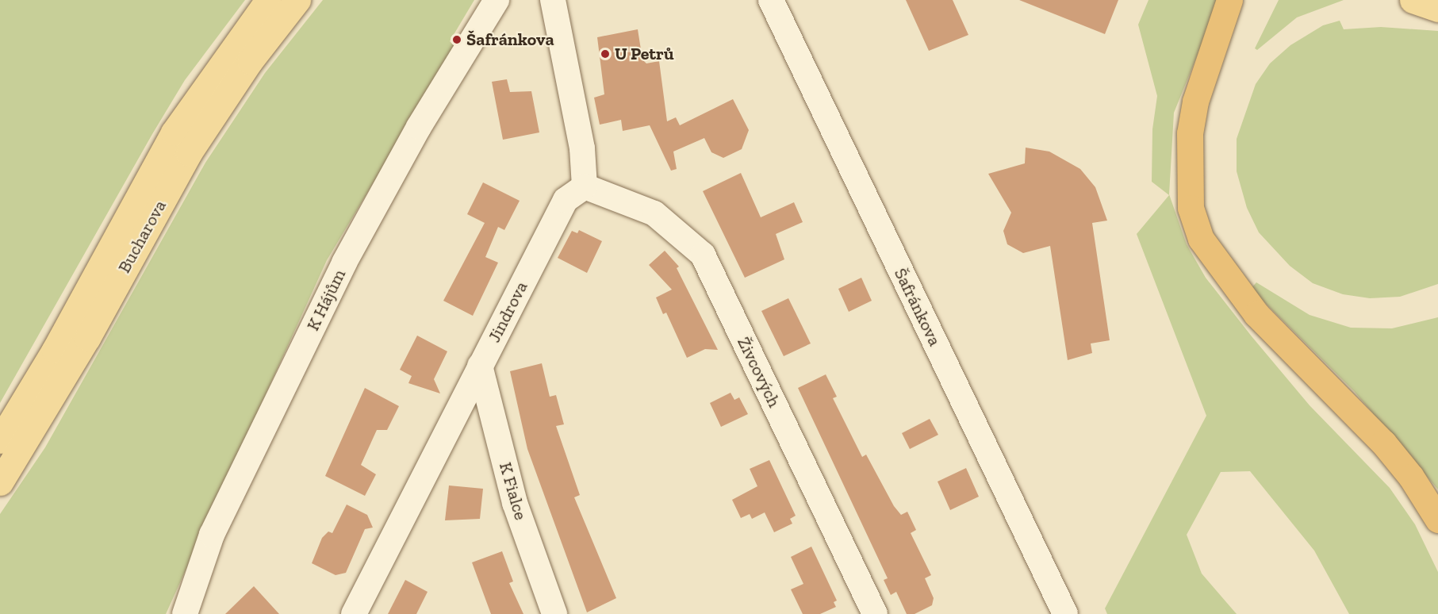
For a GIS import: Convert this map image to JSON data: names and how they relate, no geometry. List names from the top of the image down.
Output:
{
  "streets": {
    "main road": ["Bucharova"],
    "street": [
      "K Hájům",
      "Šafránkova",
      "Jindrova",
      "Živcových",
      "K Fialce"
    ]
  },
  "crossings": [
    ["Jindrova", "Živcových"],
    ["Jindrova", "K Fialce"]
  ],
  "places": ["Šafránkova", "U Petrů"]
}
